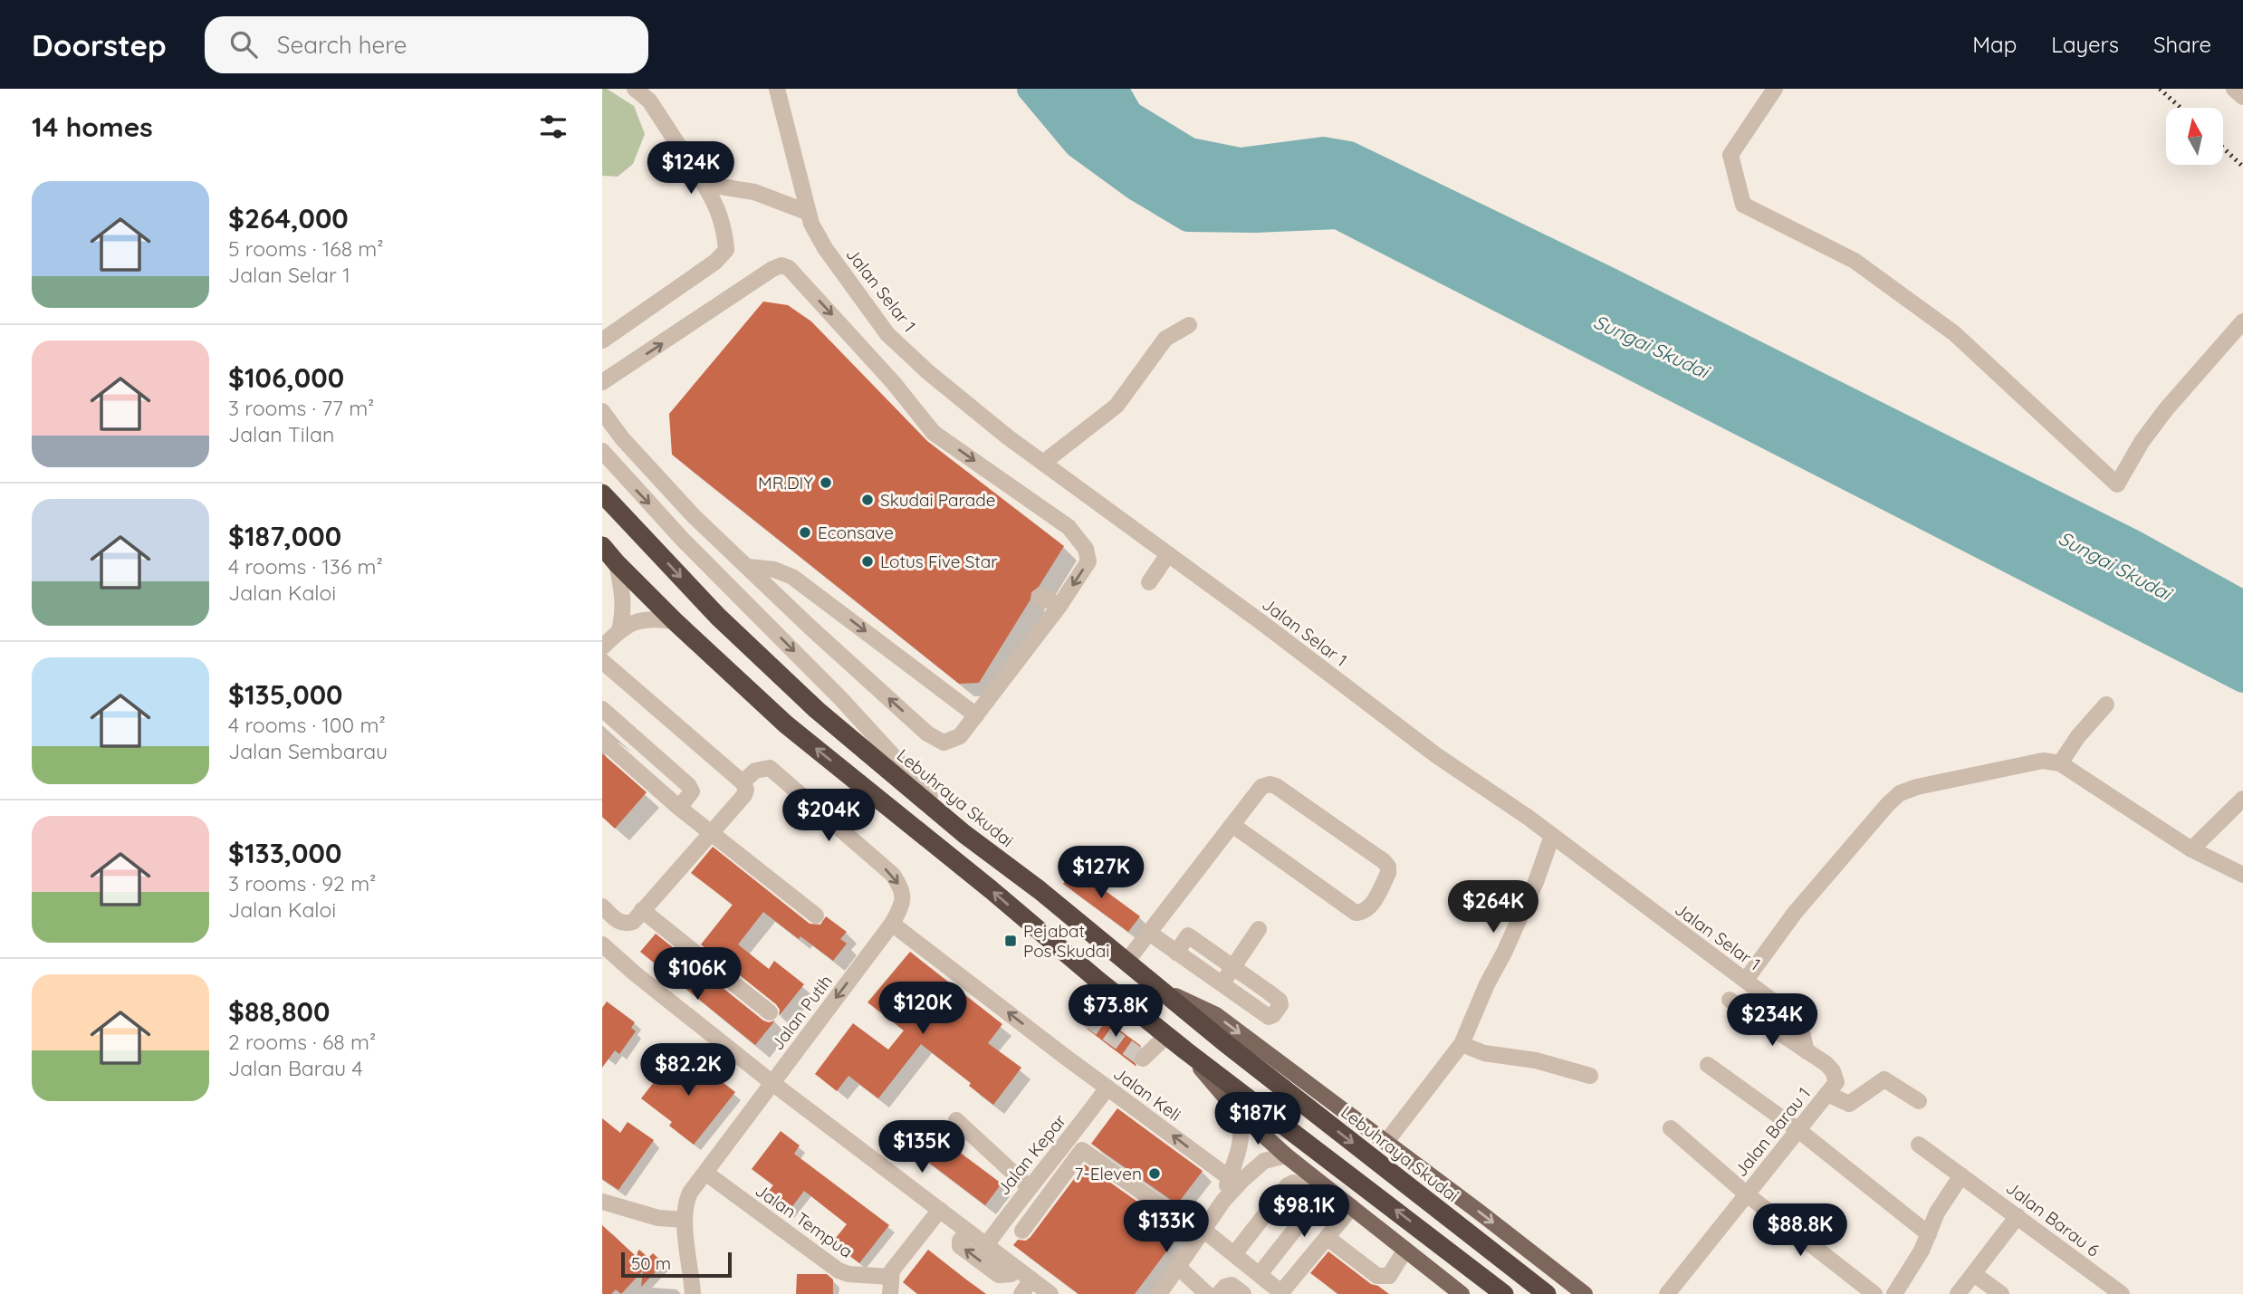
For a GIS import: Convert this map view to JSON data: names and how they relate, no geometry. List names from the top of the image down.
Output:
{
  "streets": {
    "highway": ["Lebuhraya Skudai"],
    "street": [
      "Jalan Selar 1",
      "Jalan Putih",
      "Jalan Keli",
      "Jalan Barau 1",
      "Jalan Kepar",
      "Jalan Barau 6",
      "Jalan Tempua"
    ]
  },
  "crossings": [
    ["Jalan Putih", "Jalan Keli"],
    ["Jalan Putih", "Jalan Tempua"],
    ["Jalan Keli", "Jalan Kepar"]
  ],
  "water": ["Sungai Skudai"],
  "places": {
    "other": [
      "MR.DIY",
      "Skudai Parade",
      "Econsave",
      "Lotus Five Star",
      "7-Eleven"
    ],
    "transit": ["Pejabat Pos Skudai"]
  },
  "scale_bar": "50 m",
  "north": "top",
  "page": {
    "header": "Doorstep",
    "search": "Search here",
    "nav": ["Map", "Layers", "Share"],
    "heading": "14 homes",
    "price": [
      "$124K",
      "$204K",
      "$127K",
      "$264K",
      "$106K",
      "$120K",
      "$73.8K",
      "$234K",
      "$82.2K",
      "$187K",
      "$135K",
      "$98.1K",
      "$133K",
      "$88.8K"
    ],
    "list": [
      {
        "name": "$264,000",
        "note": "5 rooms · 168 m² · Jalan Selar 1"
      },
      {
        "name": "$106,000",
        "note": "3 rooms · 77 m² · Jalan Tilan"
      },
      {
        "name": "$187,000",
        "note": "4 rooms · 136 m² · Jalan Kaloi"
      },
      {
        "name": "$135,000",
        "note": "4 rooms · 100 m² · Jalan Sembarau"
      },
      {
        "name": "$133,000",
        "note": "3 rooms · 92 m² · Jalan Kaloi"
      },
      {
        "name": "$88,800",
        "note": "2 rooms · 68 m² · Jalan Barau 4"
      }
    ],
    "scale": "50 m"
  }
}
